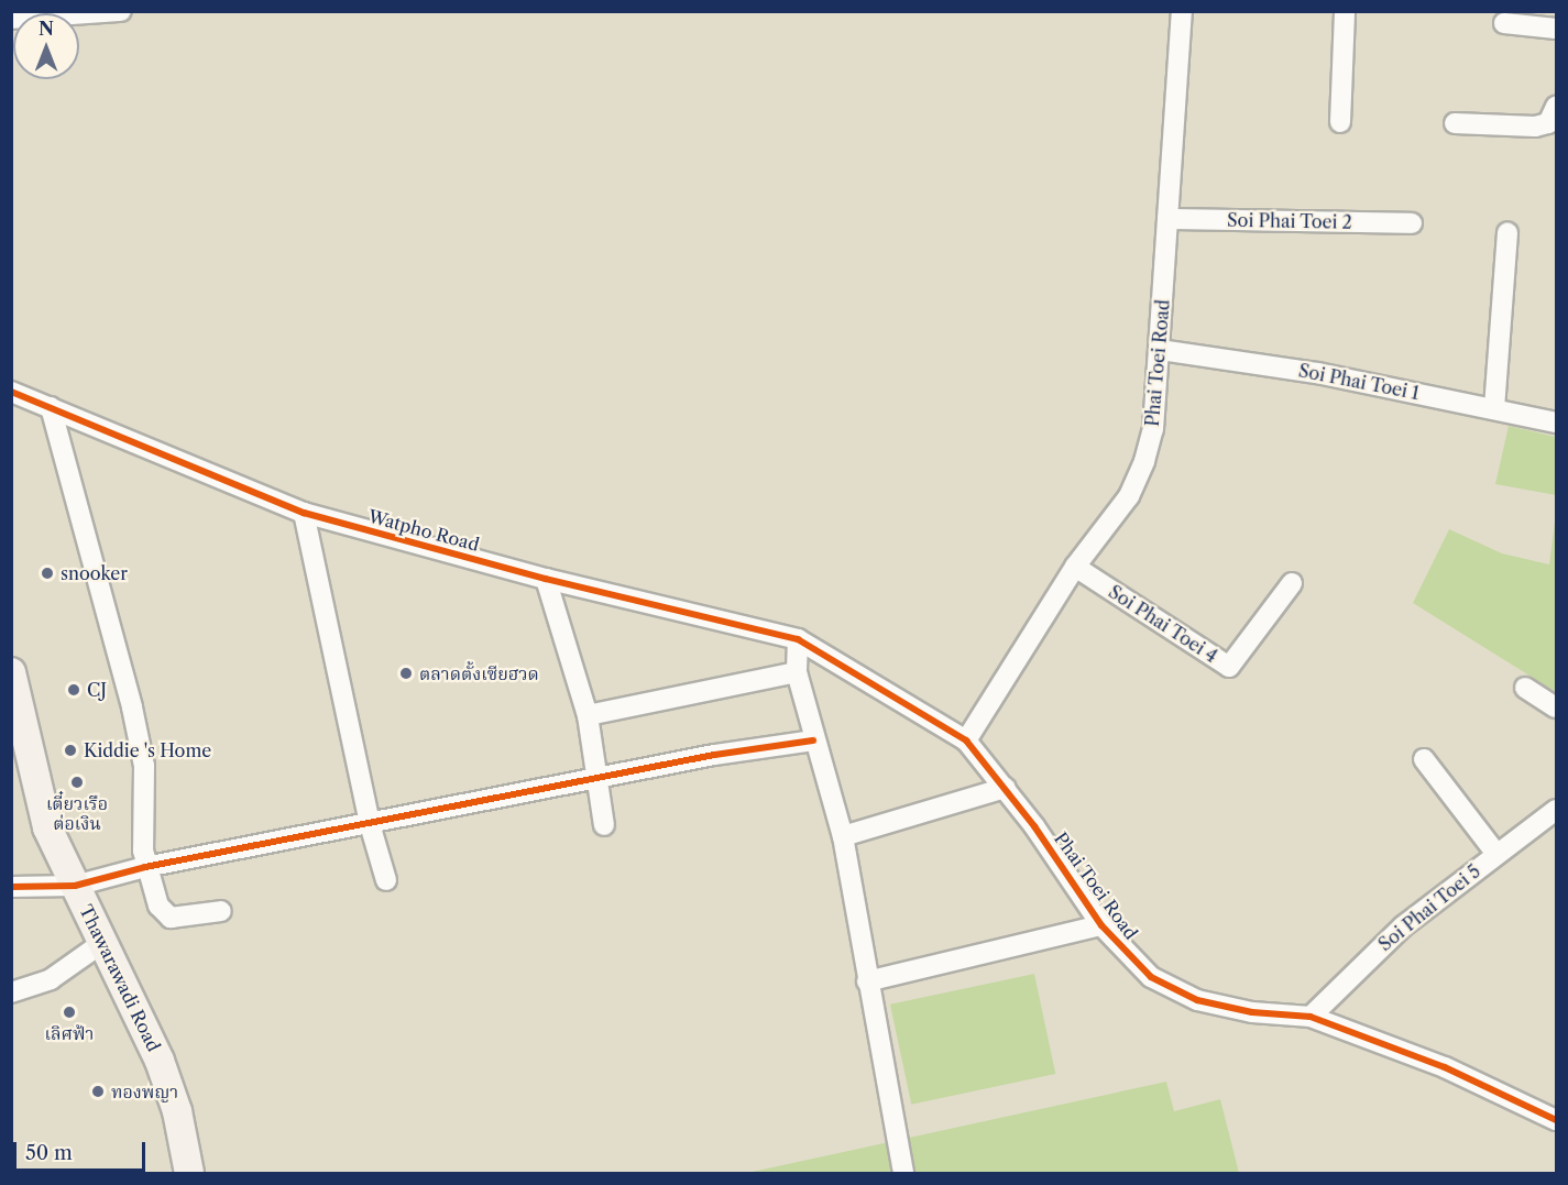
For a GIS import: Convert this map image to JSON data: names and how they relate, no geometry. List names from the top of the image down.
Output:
{
  "streets": {
    "street": [
      "Soi Phai Toei 2",
      "Phai Toei Road",
      "Soi Phai Toei 1",
      "Watpho Road",
      "Soi Phai Toei 4",
      "Soi Phai Toei 5",
      "Thawarawadi Road"
    ]
  },
  "crossings": [
    ["Soi Phai Toei 2", "Phai Toei Road"],
    ["Phai Toei Road", "Soi Phai Toei 1"],
    ["Phai Toei Road", "Watpho Road"],
    ["Phai Toei Road", "Soi Phai Toei 4"],
    ["Phai Toei Road", "Soi Phai Toei 5"]
  ],
  "places": [
    "snooker",
    "ตลาดตั้งเซียฮวด",
    "CJ",
    "Kiddie 's Home",
    "เตี๋ยวเรือ ต่อเงิน",
    "เลิศฟ้า",
    "ทองพญา"
  ],
  "scale_bar": "50 m",
  "north": "top"
}
